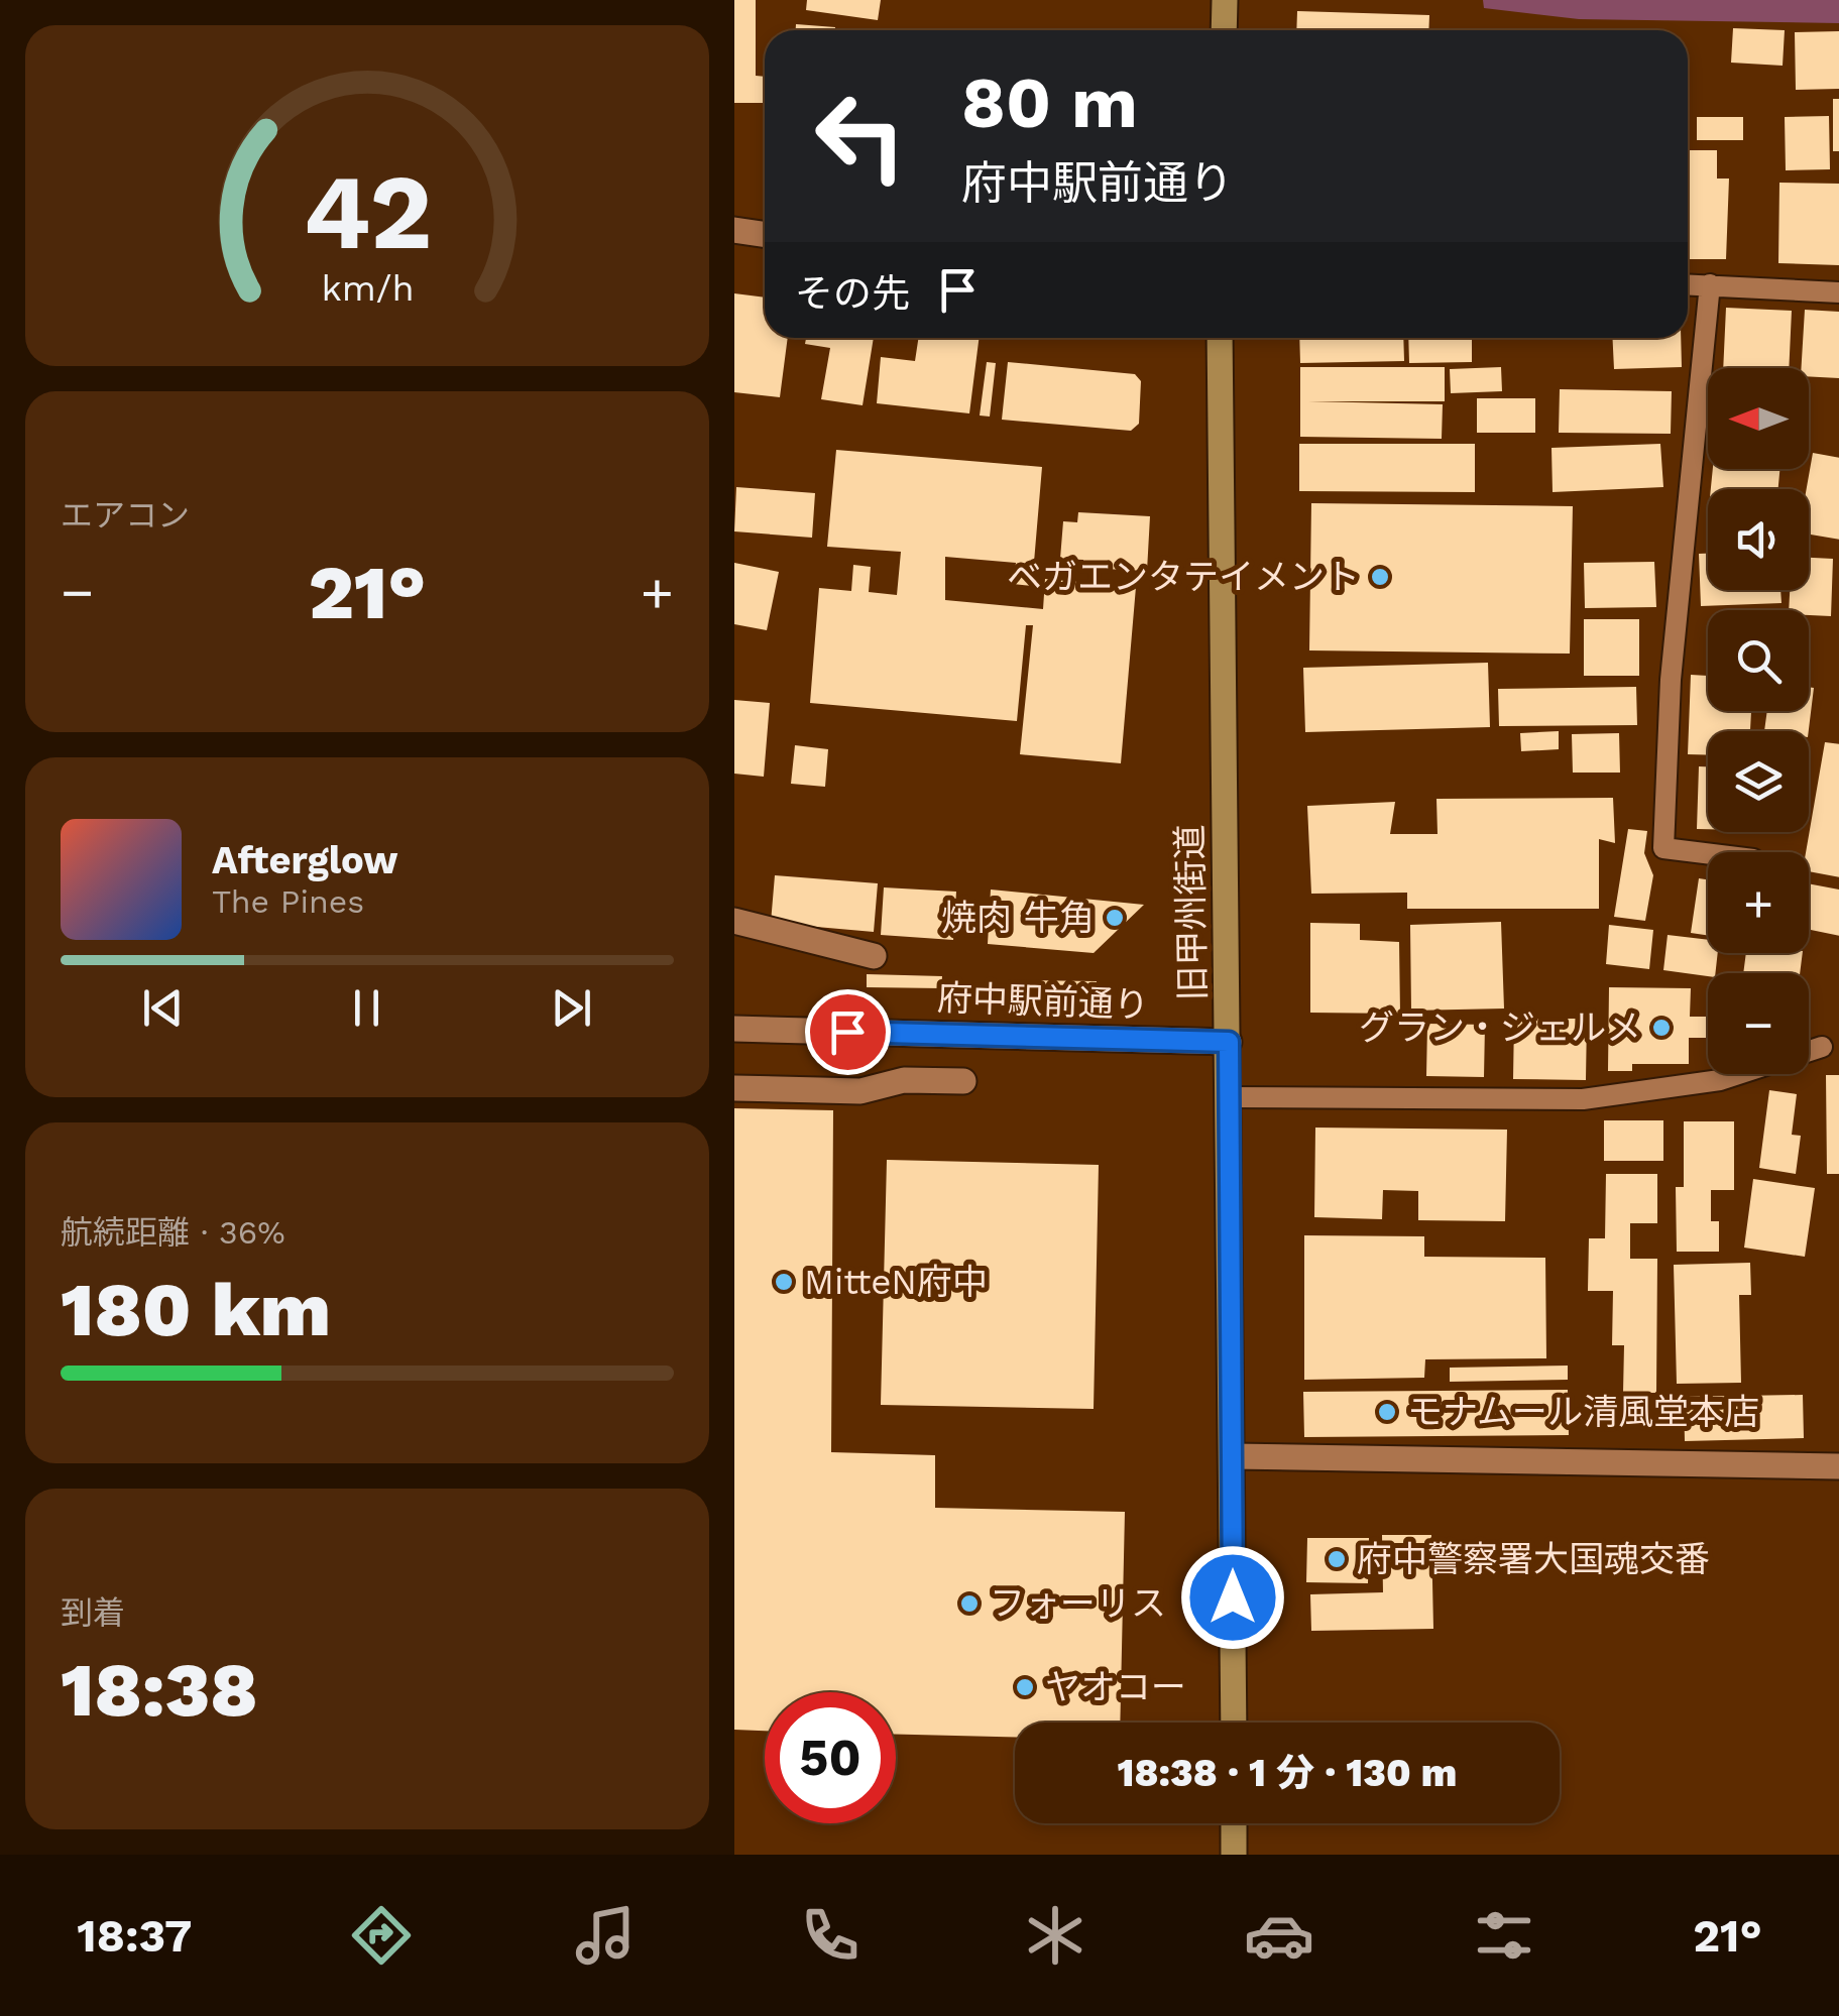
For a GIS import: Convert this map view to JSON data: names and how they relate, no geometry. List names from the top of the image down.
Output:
{
  "streets": {
    "main road": ["旧甲州街道"],
    "street": ["府中駅前通り"]
  },
  "crossings": [
    ["旧甲州街道", "府中駅前通り"]
  ],
  "places": [
    "ベガエンタテイメント",
    "焼肉 牛角",
    "グラン・ジェルメ",
    "MitteN府中",
    "モナムール清風堂本店",
    "府中警察署大国魂交番",
    "フォーリス",
    "ヤオコー"
  ],
  "north": "left",
  "page": {
    "turn": ["80 m", "府中駅前通り"],
    "then": "その先",
    "map_buttons": ["+", "−"],
    "tile": [
      "エアコン",
      ["航続距離 · 36%", "180 km"],
      ["到着", "18:38"]
    ],
    "heat": ["−", "21°", "+"],
    "song": ["Afterglow", "The Pines"],
    "limit": "50",
    "trip": "18:38 · 1 分 · 130 m",
    "tabs": ["18:37", "21°"],
    "gauge": ["42", "km/h"]
  }
}
